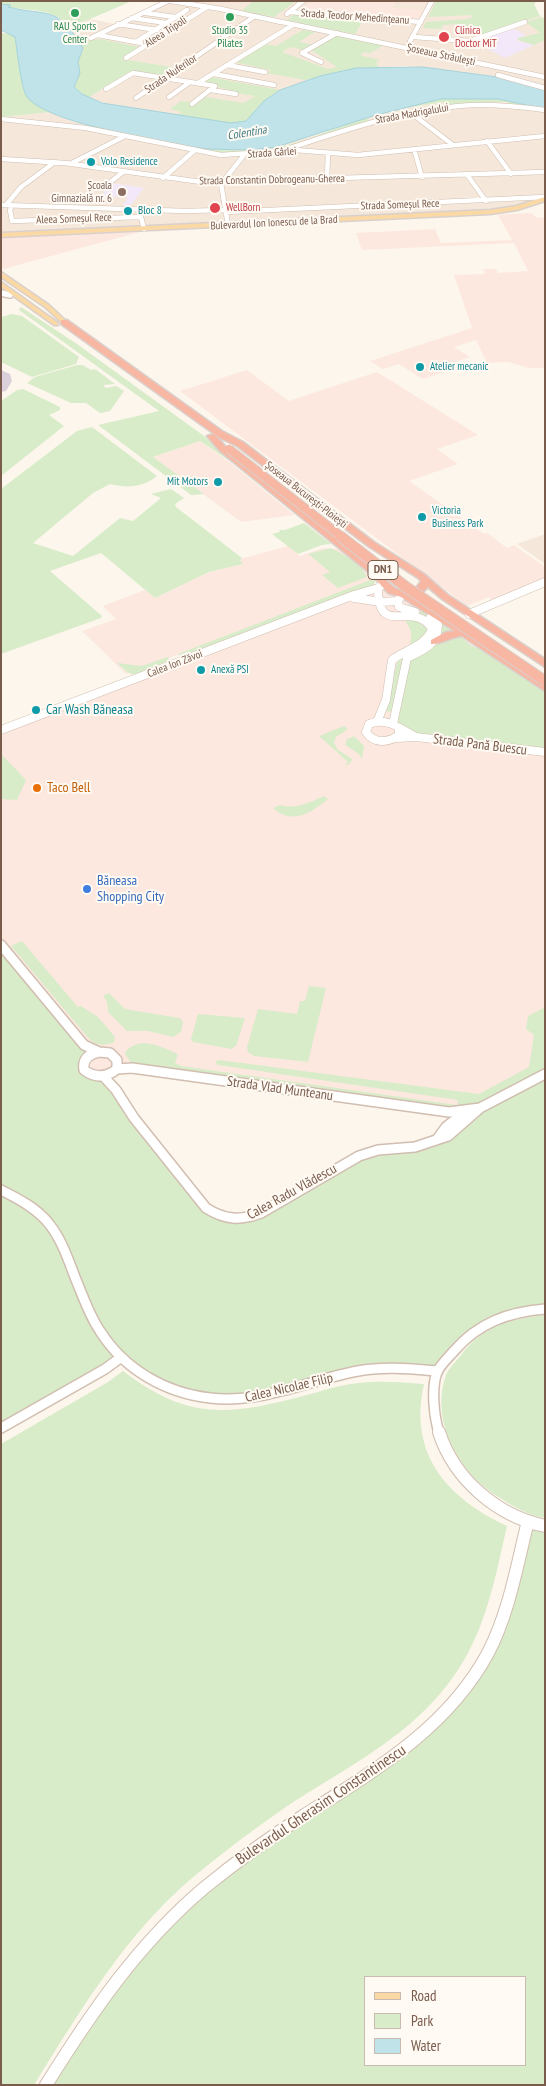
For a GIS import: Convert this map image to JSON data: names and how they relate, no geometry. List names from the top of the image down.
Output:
{
  "streets": {
    "highway": ["Șoseaua București-Ploiești", "DN1"],
    "main road": ["Bulevardul Ion Ionescu de la Brad"],
    "street": [
      "Strada Teodor Mehedințeanu",
      "Aleea Tripoli",
      "Șoseaua Străulești",
      "Strada Nuferilor",
      "Strada Madrigalului",
      "Strada Gârlei",
      "Strada Constantin Dobrogeanu-Gherea",
      "Strada Someșul Rece",
      "Aleea Someșul Rece",
      "Calea Ion Zăvoi",
      "Strada Pană Buescu",
      "Strada Vlad Munteanu",
      "Calea Radu Vlădescu",
      "Calea Nicolae Filip",
      "Bulevardul Gherasim Constantinescu"
    ]
  },
  "crossings": [
    ["Aleea Tripoli", "Șoseaua Străulești"],
    ["Șoseaua Străulești", "Strada Nuferilor"],
    ["Strada Madrigalului", "Strada Gârlei"],
    ["Strada Someșul Rece", "Aleea Someșul Rece"],
    ["Strada Someșul Rece", "Bulevardul Ion Ionescu de la Brad"],
    ["Aleea Someșul Rece", "Bulevardul Ion Ionescu de la Brad"],
    ["Șoseaua București-Ploiești", "DN1"],
    ["DN1", "Calea Ion Zăvoi"],
    ["Strada Vlad Munteanu", "Calea Radu Vlădescu"]
  ],
  "water": ["Colentina"],
  "places": [
    "RAU Sports Center",
    "Studio 35 Pilates",
    "Clinica Doctor MiT",
    "Volo Residence",
    "Școala Gimnazială nr. 6",
    "WellBorn",
    "Bloc 8",
    "Atelier mecanic",
    "Mit Motors",
    "Victoria Business Park",
    "Anexă PSI",
    "Car Wash Băneasa",
    "Taco Bell",
    "Băneasa Shopping City"
  ],
  "legend": ["Road", "Park", "Water"]
}
